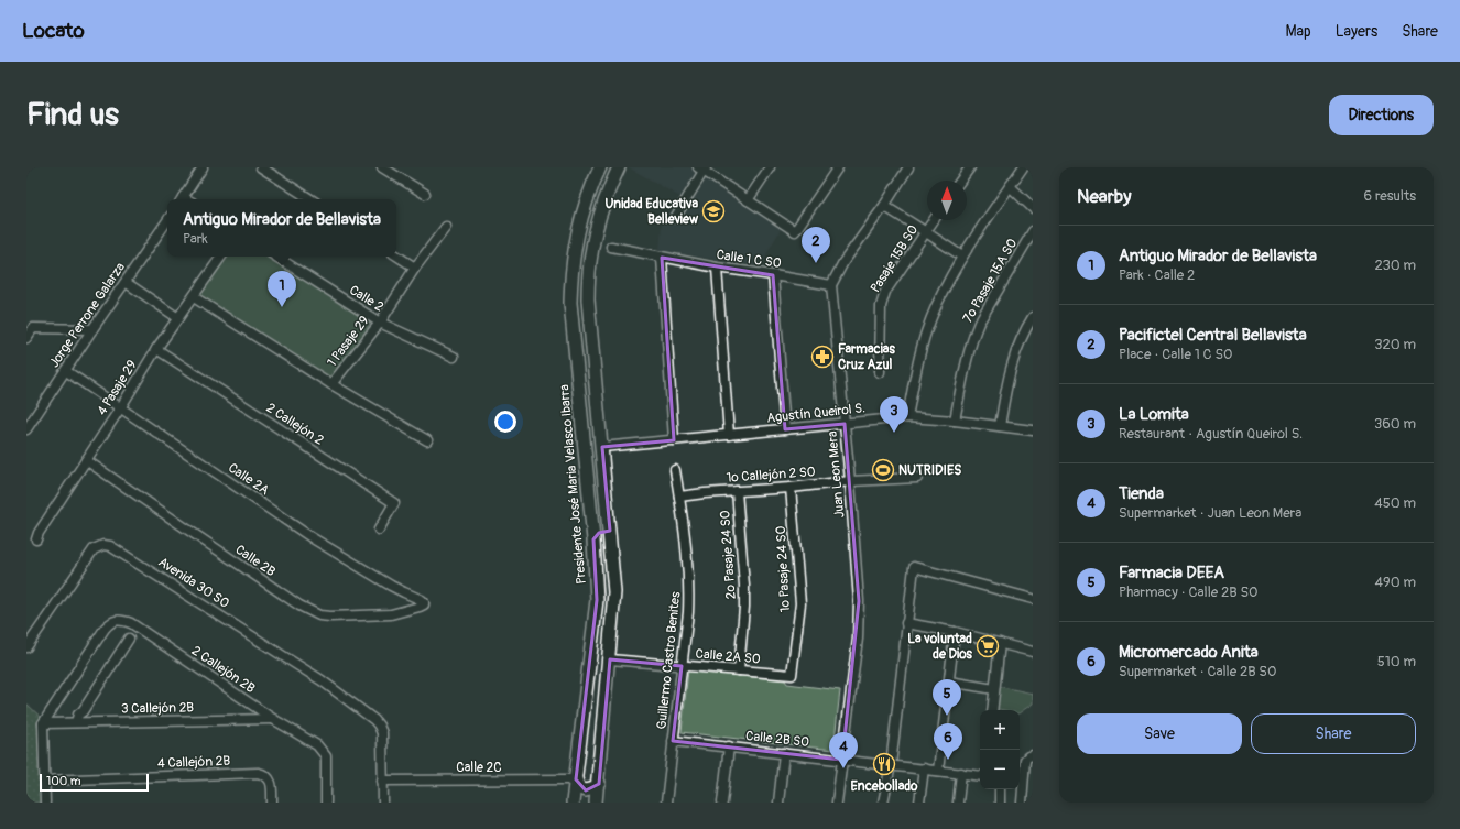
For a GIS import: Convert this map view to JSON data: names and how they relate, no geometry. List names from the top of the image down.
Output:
{
  "streets": {
    "main road": ["Presidente José Maria Velasco Ibarra"],
    "street": [
      "Calle 1 C SO",
      "Pasaje 15B SO",
      "7º Pasaje 15A SO",
      "Calle 2",
      "Jorge Perrone Galarza",
      "1 Pasaje 29",
      "4 Pasaje 29",
      "Agustín Queirol S.",
      "2 Callejón 2",
      "1º Callejón 2 SO",
      "Juan Leon Mera",
      "Calle 2A",
      "2º Pasaje 24 SO",
      "Calle 2B",
      "1º Pasaje 24 SO",
      "Avenida 30 SO",
      "Calle 2A SO",
      "Guillermo Castro Benites",
      "2 Callejón 2B",
      "3 Callejón 2B",
      "Calle 2B SO",
      "4 Callejón 2B",
      "Calle 2C"
    ]
  },
  "crossings": [
    ["Calle 1 C SO", "Juan Leon Mera"],
    ["7º Pasaje 15A SO", "Agustín Queirol S."],
    ["Calle 2", "1 Pasaje 29"],
    ["Jorge Perrone Galarza", "Calle 2A"],
    ["4 Pasaje 29", "2 Callejón 2"],
    ["4 Pasaje 29", "Calle 2A"],
    ["4 Pasaje 29", "Calle 2B"],
    ["Agustín Queirol S.", "Juan Leon Mera"],
    ["1º Callejón 2 SO", "Juan Leon Mera"],
    ["1º Callejón 2 SO", "2º Pasaje 24 SO"],
    ["1º Callejón 2 SO", "1º Pasaje 24 SO"],
    ["1º Callejón 2 SO", "Guillermo Castro Benites"],
    ["Juan Leon Mera", "Calle 2B SO"],
    ["Calle 2A", "Calle 2B"],
    ["Presidente José Maria Velasco Ibarra", "Calle 2C"],
    ["2º Pasaje 24 SO", "Calle 2A SO"],
    ["1º Pasaje 24 SO", "Calle 2A SO"],
    ["Avenida 30 SO", "Calle 2C"],
    ["Calle 2A SO", "Guillermo Castro Benites"],
    ["Guillermo Castro Benites", "Calle 2B SO"],
    ["2 Callejón 2B", "3 Callejón 2B"]
  ],
  "places": {
    "school or university": ["Unidad Educativa Belleview"],
    "pharmacy": ["Farmacias Cruz Azul"],
    "sports": ["NUTRIDIES"],
    "supermarket": ["La voluntad de Dios"],
    "restaurant": ["Encebollado"]
  },
  "scale_bar": "100 m",
  "north": "top",
  "page": {
    "header": "Locato",
    "nav": ["Map", "Layers", "Share"],
    "buttons": [
      "Directions",
      ["Save", "Share"]
    ],
    "title": "Find us",
    "heading": ["Nearby", "6 results"],
    "popup": ["Antiguo Mirador de Bellavista", "Park"],
    "list": [
      {
        "mark": "1",
        "name": "Antiguo Mirador de Bellavista",
        "note": "Park · Calle 2",
        "value": "230 m"
      },
      {
        "mark": "2",
        "name": "Pacifictel Central Bellavista",
        "note": "Place · Calle 1 C SO",
        "value": "320 m"
      },
      {
        "mark": "3",
        "name": "La Lomita",
        "note": "Restaurant · Agustín Queirol S.",
        "value": "360 m"
      },
      {
        "mark": "4",
        "name": "Tienda",
        "note": "Supermarket · Juan Leon Mera",
        "value": "450 m"
      },
      {
        "mark": "5",
        "name": "Farmacia DEEA",
        "note": "Pharmacy · Calle 2B SO",
        "value": "490 m"
      },
      {
        "mark": "6",
        "name": "Micromercado Anita",
        "note": "Supermarket · Calle 2B SO",
        "value": "510 m"
      }
    ],
    "pins": [
      "2",
      "1",
      "3",
      "5",
      "6",
      "4"
    ],
    "map_buttons": ["+", "−"],
    "scale": "100 m"
  }
}
